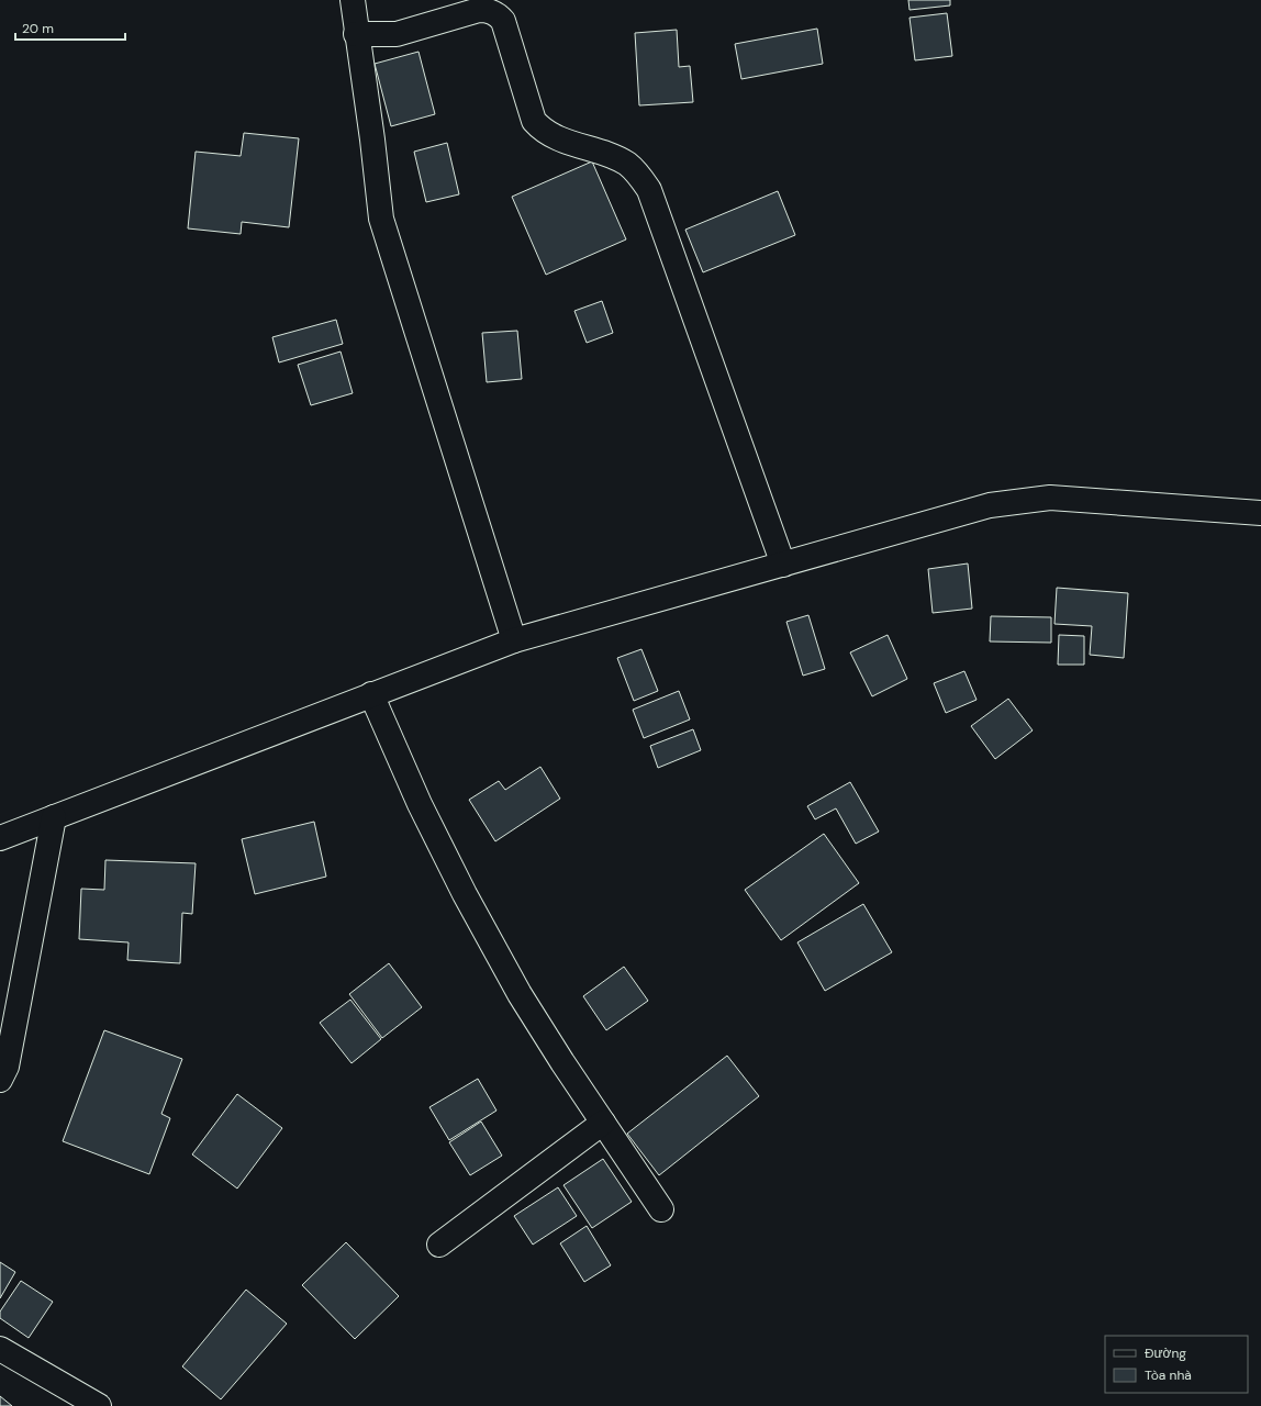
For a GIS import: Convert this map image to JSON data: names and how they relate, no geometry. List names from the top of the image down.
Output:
{
  "legend": ["Đường", "Tòa nhà"],
  "scale_bar": "20 m"
}
